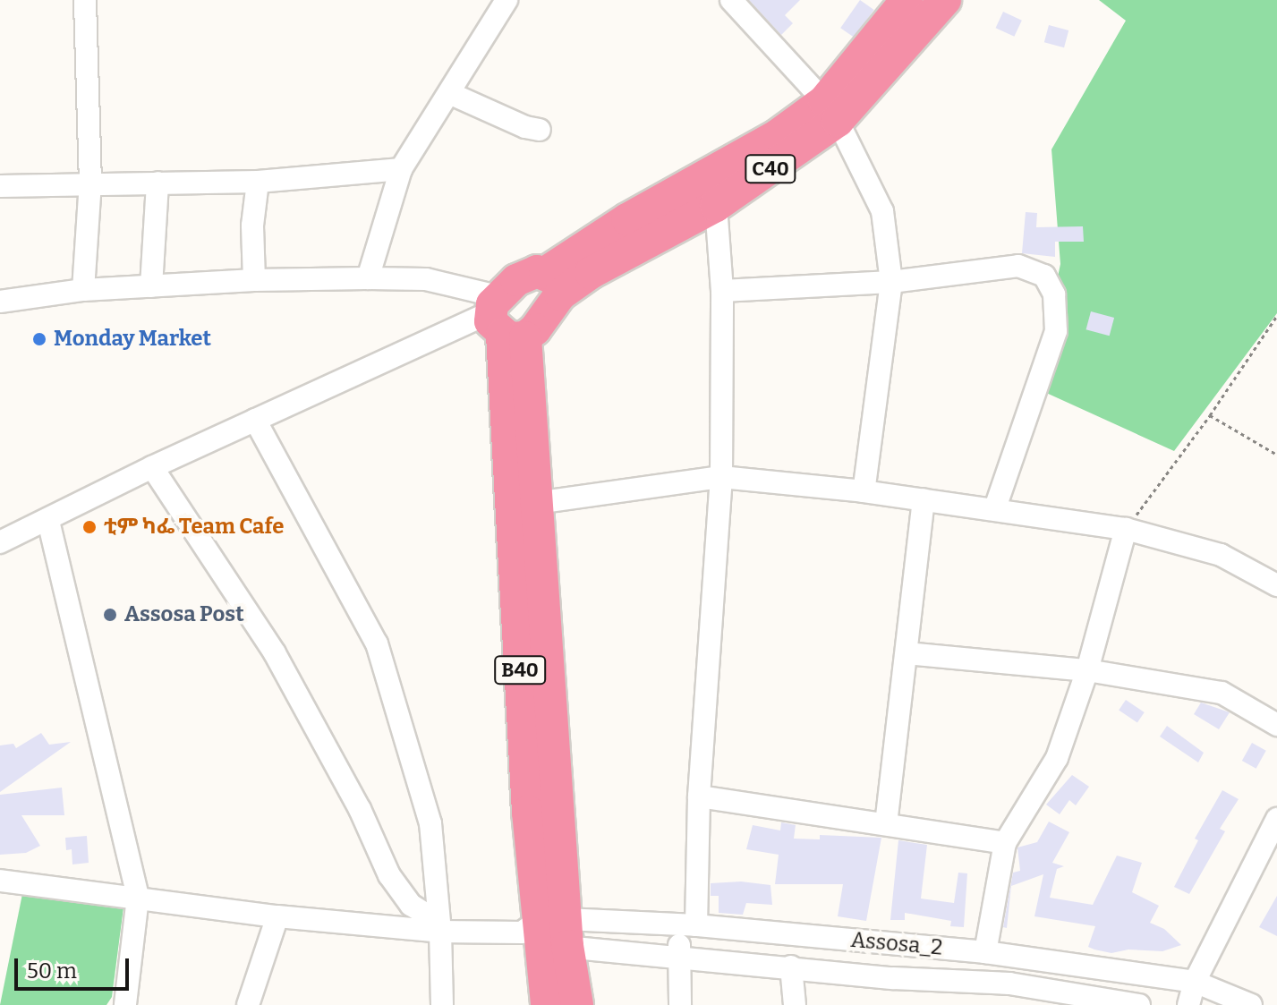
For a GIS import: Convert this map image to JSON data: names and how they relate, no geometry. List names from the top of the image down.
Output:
{
  "streets": {
    "highway": ["C40", "B40"],
    "street": ["Assosa_2"]
  },
  "crossings": [
    ["B40", "Assosa_2"]
  ],
  "places": ["Monday Market", "ቲም ካፌ Team Cafe", "Assosa Post"],
  "scale_bar": "50 m"
}
